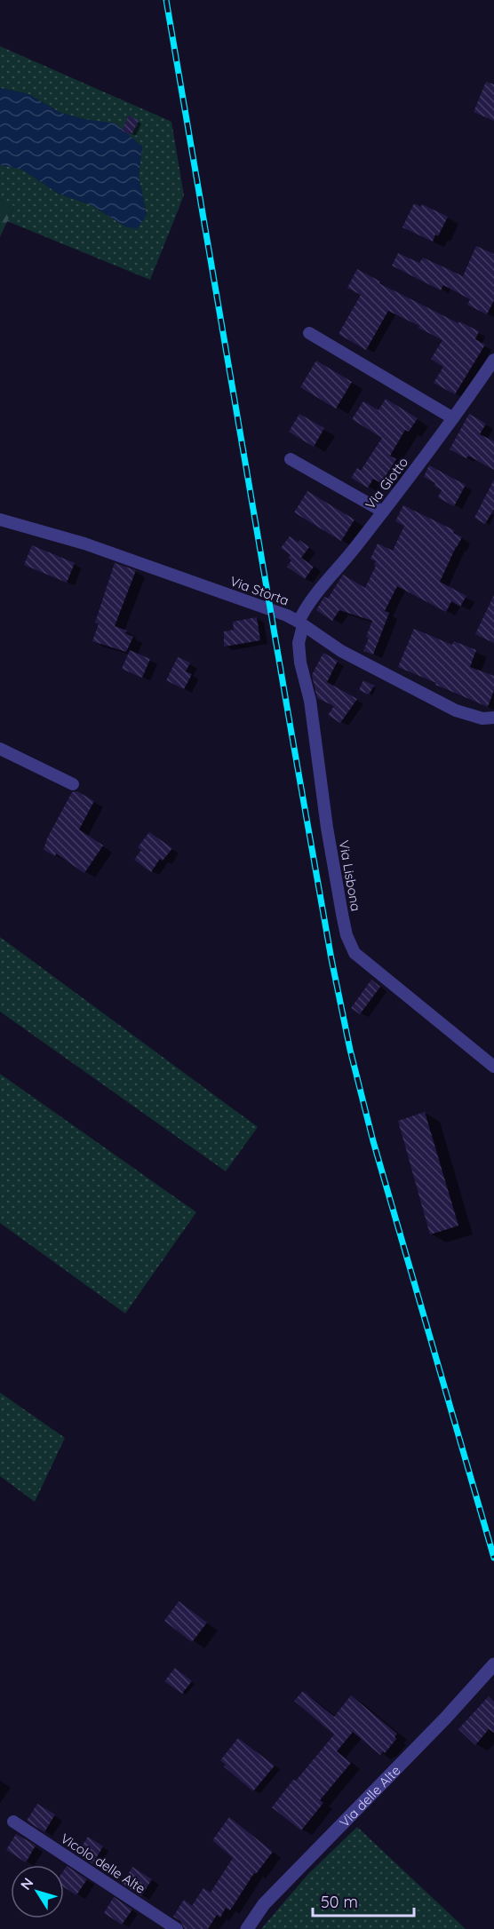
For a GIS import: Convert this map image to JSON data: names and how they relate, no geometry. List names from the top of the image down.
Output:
{
  "streets": {
    "street": [
      "Via Giotto",
      "Via Storta",
      "Via Lisbona",
      "Via delle Alte",
      "Vicolo delle Alte"
    ]
  },
  "crossings": [
    ["Via Giotto", "Via Storta"],
    ["Via Giotto", "Via Lisbona"],
    ["Via Storta", "Via Lisbona"]
  ],
  "scale_bar": "50 m",
  "north": "top left"
}
